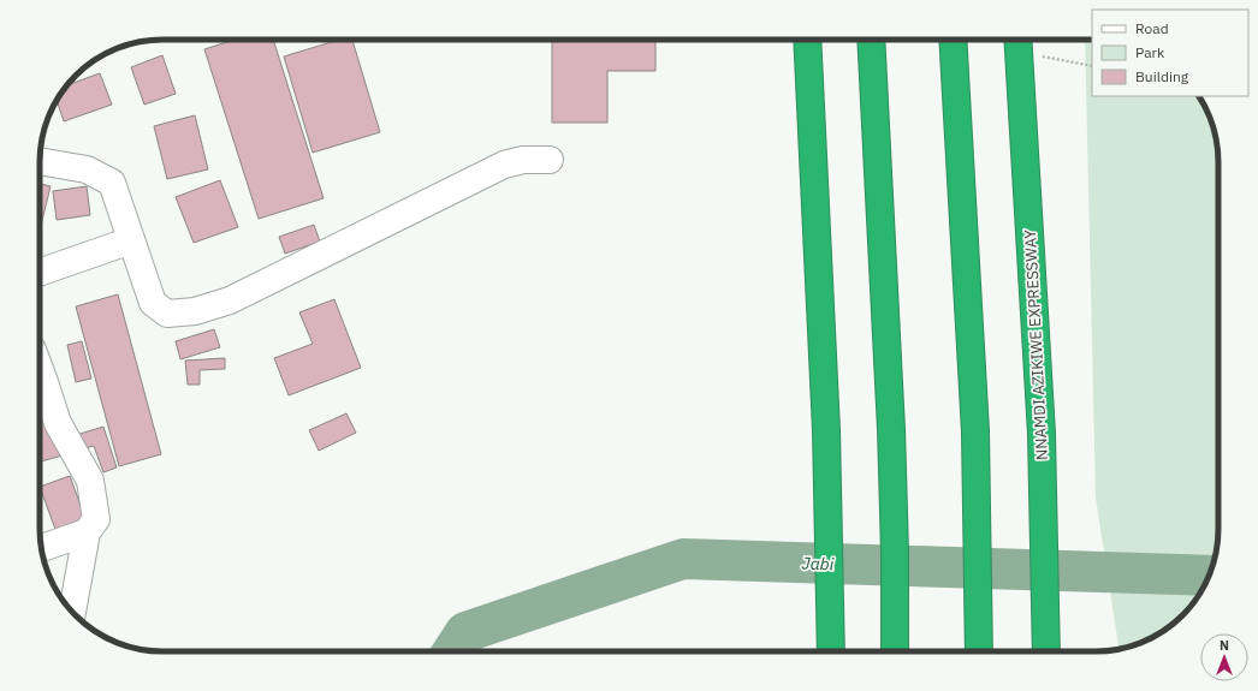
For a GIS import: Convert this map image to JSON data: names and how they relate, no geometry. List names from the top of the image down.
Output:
{
  "streets": {
    "highway": ["NNAMDI AZIKIWE EXPRESSWAY"]
  },
  "water": ["Jabi"],
  "legend": ["Road", "Park", "Building"],
  "north": "top"
}
